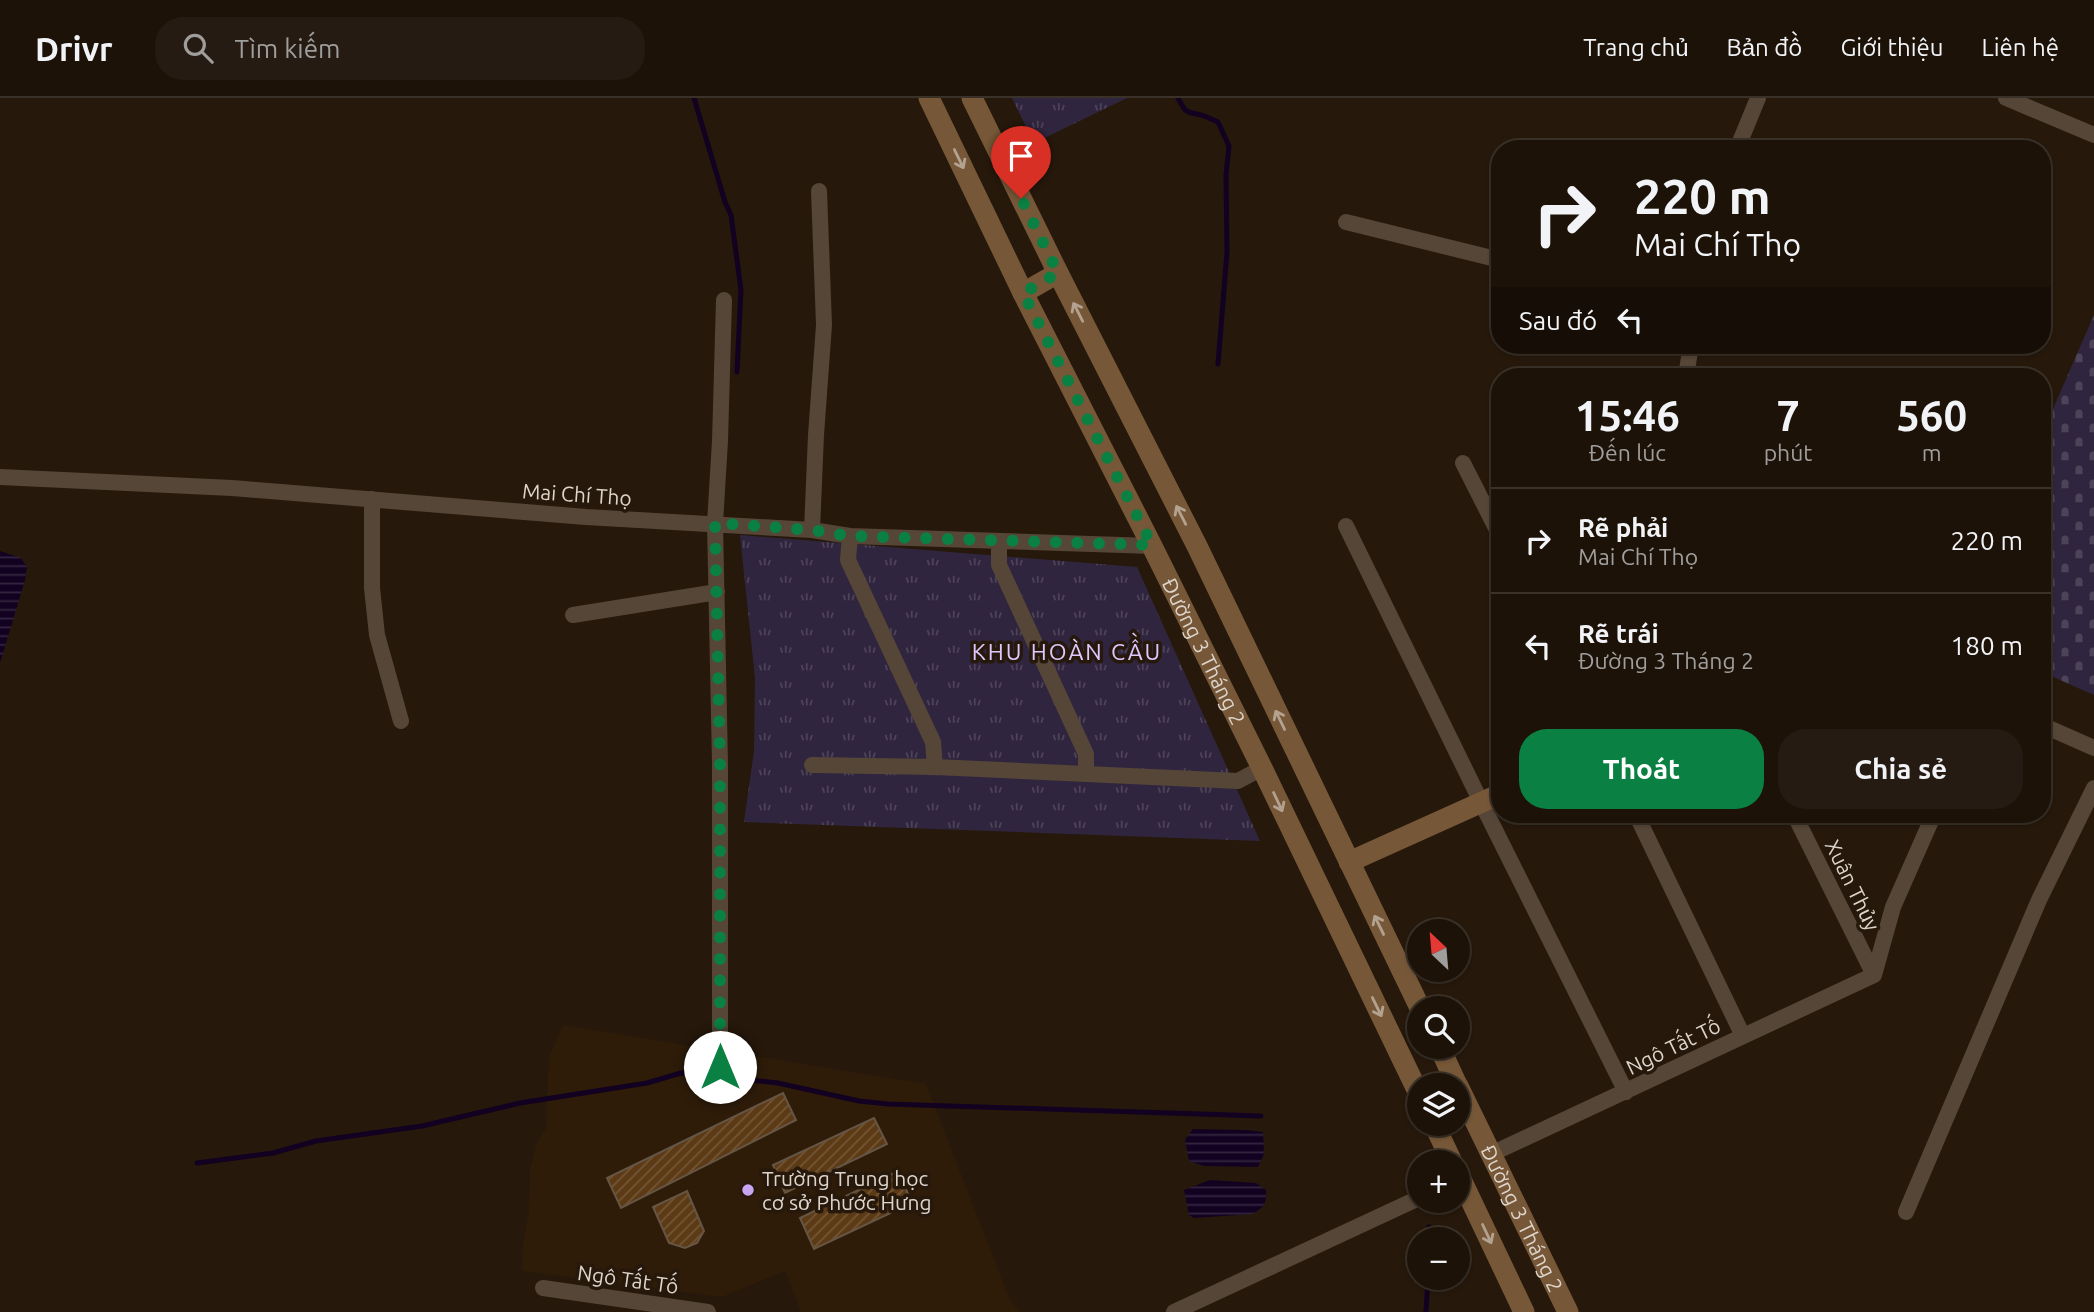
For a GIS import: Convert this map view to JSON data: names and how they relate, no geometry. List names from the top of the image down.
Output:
{
  "streets": {
    "main road": ["Đường 3 Tháng 2"],
    "street": ["Mai Chí Thọ", "Xuân Thủy", "Ngô Tất Tố"]
  },
  "crossings": [
    ["Mai Chí Thọ", "Đường 3 Tháng 2"],
    ["Đường 3 Tháng 2", "Ngô Tất Tố"],
    ["Xuân Thủy", "Ngô Tất Tố"]
  ],
  "districts": ["KHU HOÀN CẦU"],
  "places": ["Trường Trung học cơ sở Phước Hưng"],
  "north": "top left",
  "page": {
    "header": "Drivr",
    "search": "Tìm kiếm",
    "nav": [
      "Trang chủ",
      "Bản đồ",
      "Giới thiệu",
      "Liên hệ"
    ],
    "turn": ["220 m", "Mai Chí Thọ"],
    "then": "Sau đó",
    "eta": [
      "15:46",
      "Đến lúc",
      "7",
      "phút",
      "560",
      "m"
    ],
    "list": [
      {
        "name": "Rẽ phải",
        "note": "Mai Chí Thọ",
        "value": "220 m"
      },
      {
        "name": "Rẽ trái",
        "note": "Đường 3 Tháng 2",
        "value": "180 m"
      }
    ],
    "buttons": ["Thoát", "Chia sẻ"],
    "map_buttons": ["+", "−"]
  }
}
